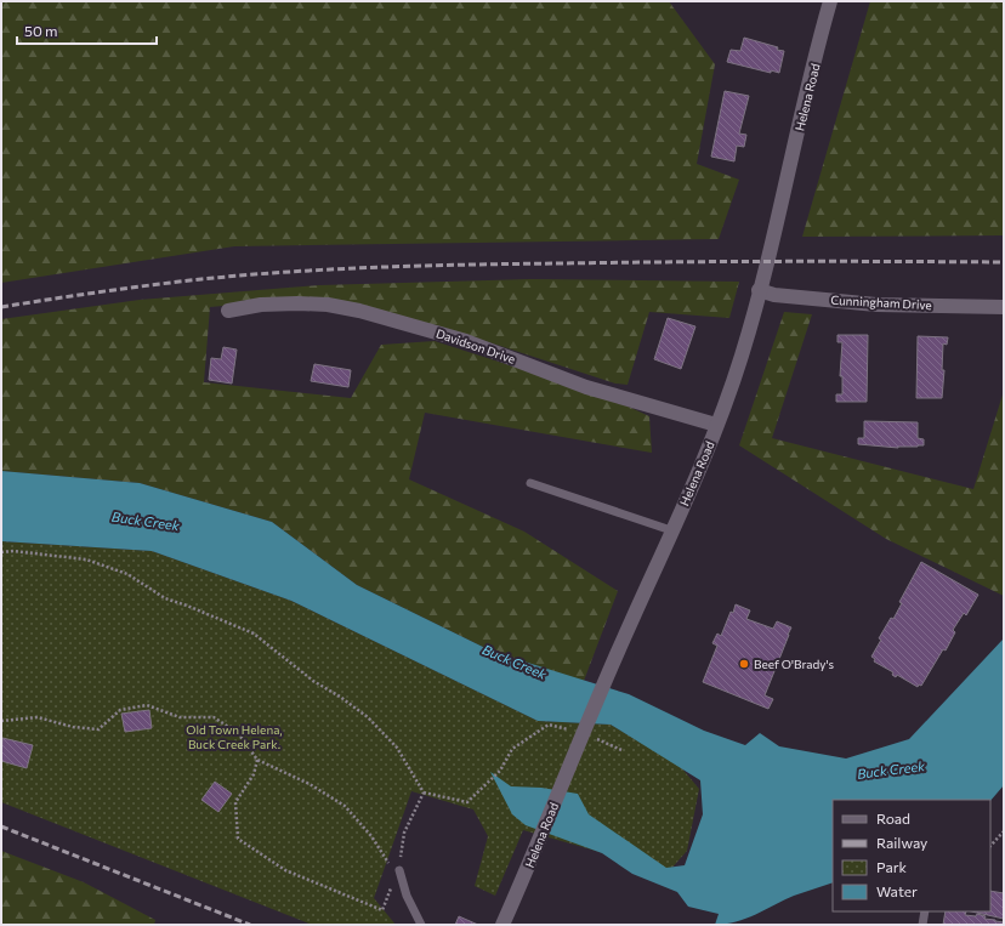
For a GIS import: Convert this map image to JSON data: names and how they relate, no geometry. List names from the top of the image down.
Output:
{
  "streets": {
    "main road": ["Helena Road", "Cunningham Drive", "Davidson Drive"]
  },
  "crossings": [
    ["Helena Road", "Cunningham Drive"],
    ["Helena Road", "Davidson Drive"]
  ],
  "water": ["Buck Creek"],
  "parks": ["Old Town Helena, Buck Creek Park."],
  "places": ["Beef O'Brady's"],
  "legend": [
    "Road",
    "Railway",
    "Park",
    "Water"
  ],
  "scale_bar": "50 m"
}
